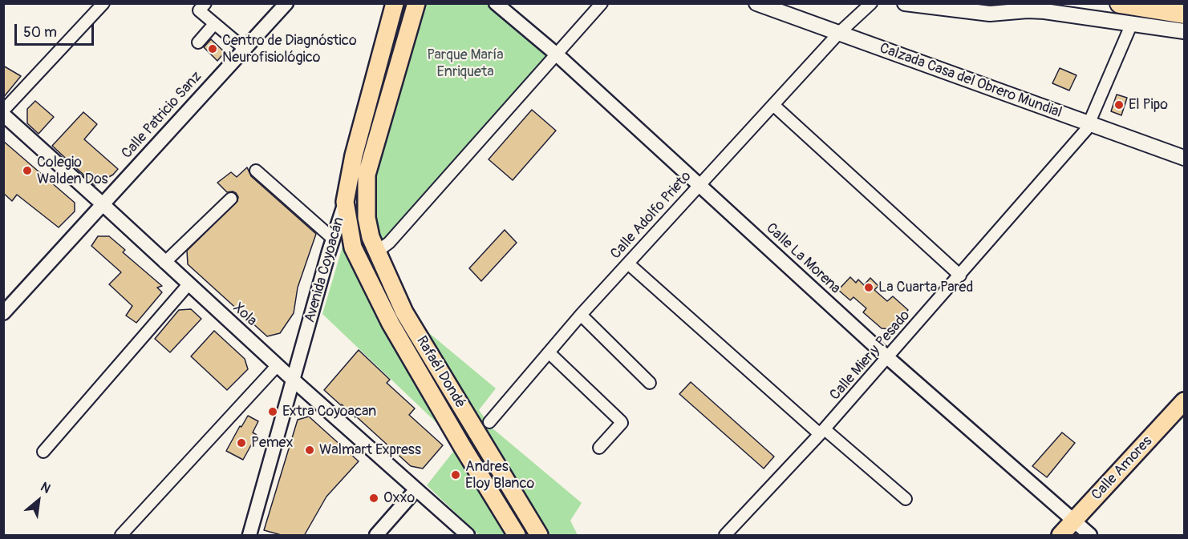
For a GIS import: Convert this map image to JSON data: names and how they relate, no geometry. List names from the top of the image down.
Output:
{
  "streets": {
    "main road": [
      "Calzada Casa del Obrero Mundial",
      "Avenida Coyoacán",
      "Rafaél Dondé",
      "Calle Amores"
    ],
    "street": [
      "Calle Patricio Sanz",
      "Calle Adolfo Prieto",
      "Calle La Morena",
      "Xola",
      "Calle Mier y Pesado"
    ]
  },
  "crossings": [
    ["Calzada Casa del Obrero Mundial", "Calle Adolfo Prieto"],
    ["Calzada Casa del Obrero Mundial", "Calle Mier y Pesado"],
    ["Calle Patricio Sanz", "Xola"],
    ["Calle Adolfo Prieto", "Calle La Morena"],
    ["Calle La Morena", "Calle Mier y Pesado"],
    ["Calle La Morena", "Calle Amores"],
    ["Avenida Coyoacán", "Xola"],
    ["Avenida Coyoacán", "Rafaél Dondé"]
  ],
  "parks": ["Parque María Enriqueta"],
  "places": [
    "Centro de Diagnóstico Neurofisiológico",
    "El Pipo",
    "Colegio Walden Dos",
    "La Cuarta Pared",
    "Extra Coyoacan",
    "Pemex",
    "Walmart Express",
    "Andres Eloy Blanco",
    "Oxxo"
  ],
  "scale_bar": "50 m",
  "north": "top right"
}
